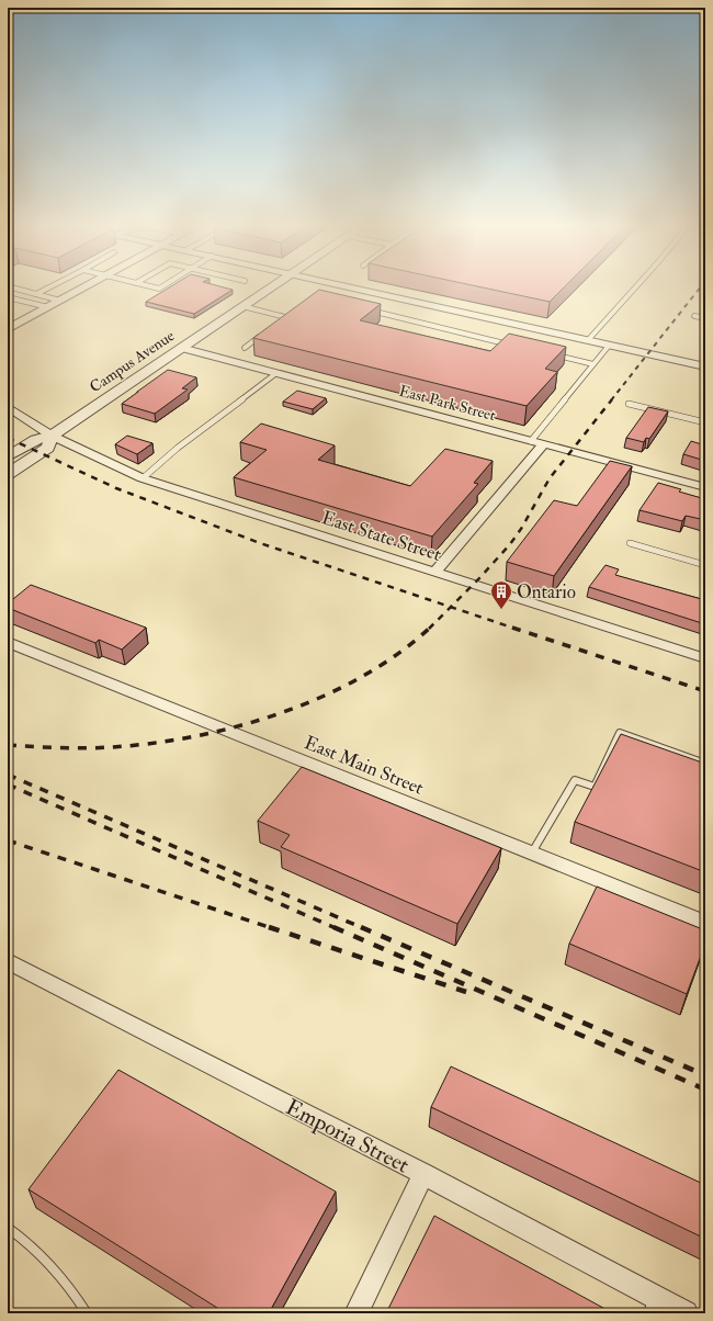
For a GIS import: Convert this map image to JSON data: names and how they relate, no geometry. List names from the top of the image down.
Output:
{
  "streets": {
    "street": [
      "Campus Avenue",
      "East Park Street",
      "East State Street",
      "East Main Street",
      "Emporia Street"
    ]
  },
  "crossings": [
    ["Campus Avenue", "East Park Street"],
    ["Campus Avenue", "East State Street"]
  ],
  "places": {
    "building": ["Ontario"]
  }
}
